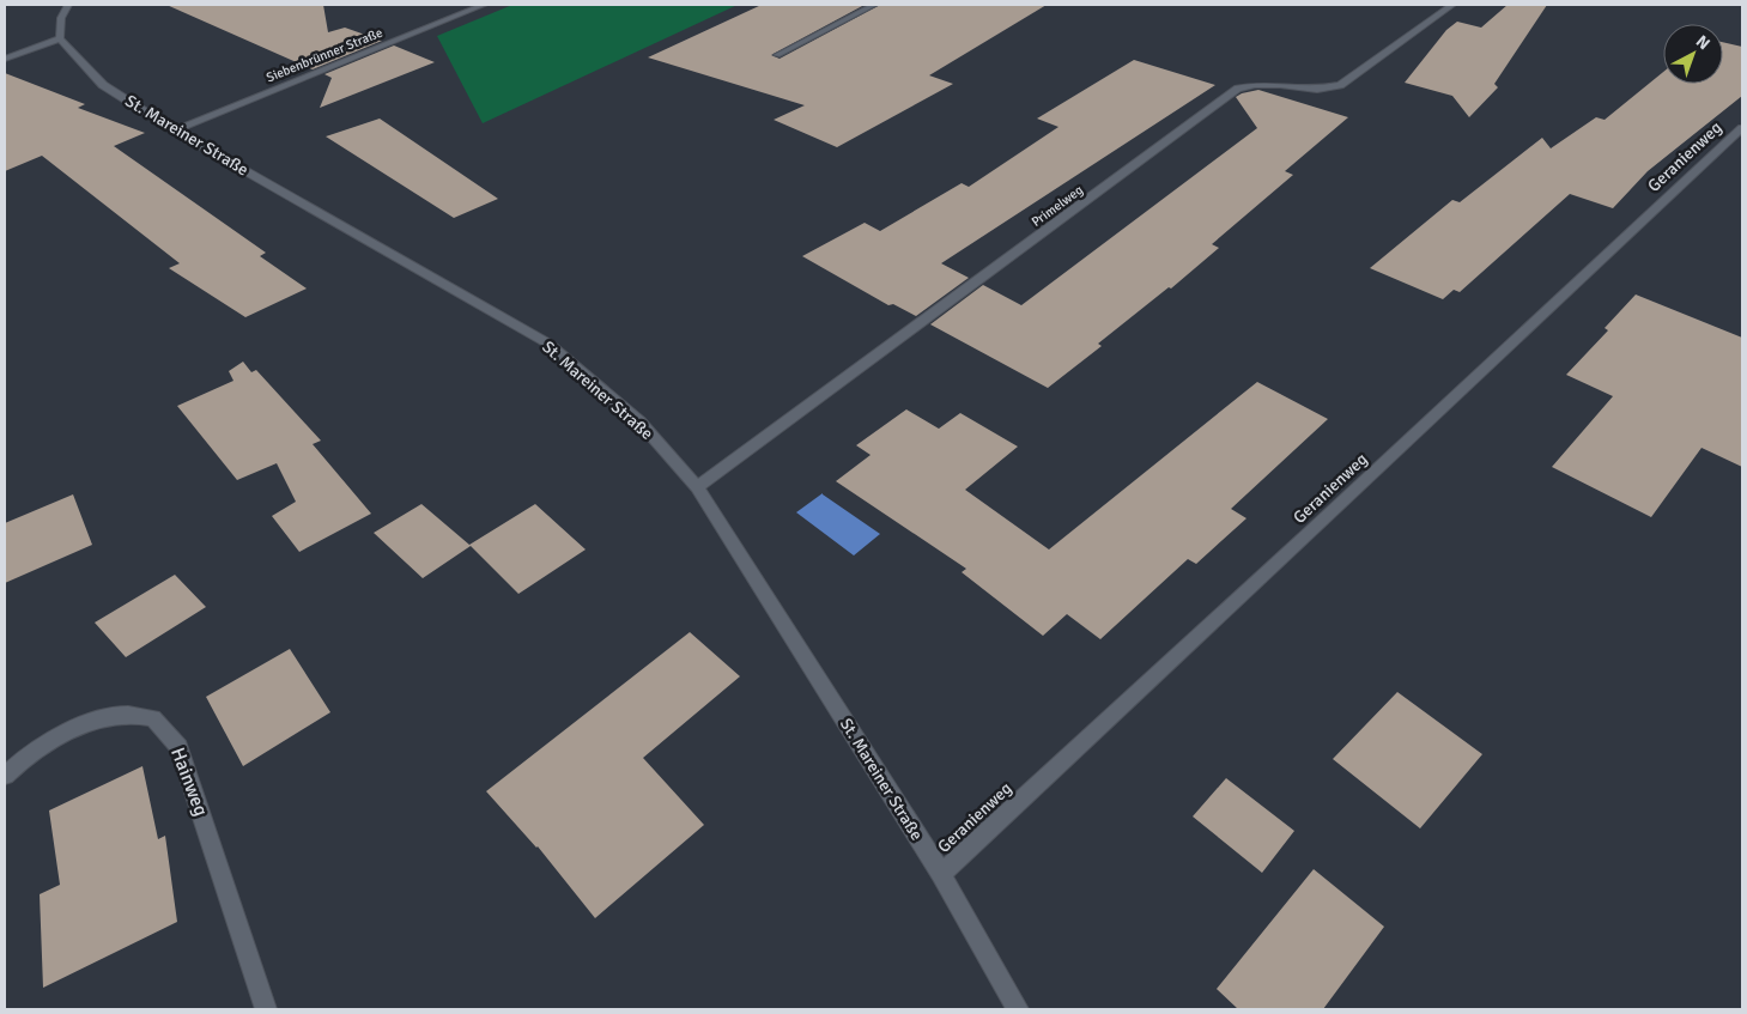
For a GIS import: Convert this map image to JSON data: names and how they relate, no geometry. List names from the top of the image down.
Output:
{
  "streets": {
    "street": [
      "Siebenbrünner Straße",
      "St. Mareiner Straße",
      "Geranienweg",
      "Primelweg",
      "Hainweg"
    ]
  },
  "crossings": [
    ["Siebenbrünner Straße", "St. Mareiner Straße"],
    ["St. Mareiner Straße", "Geranienweg"],
    ["St. Mareiner Straße", "Primelweg"]
  ],
  "north": "top right"
}
